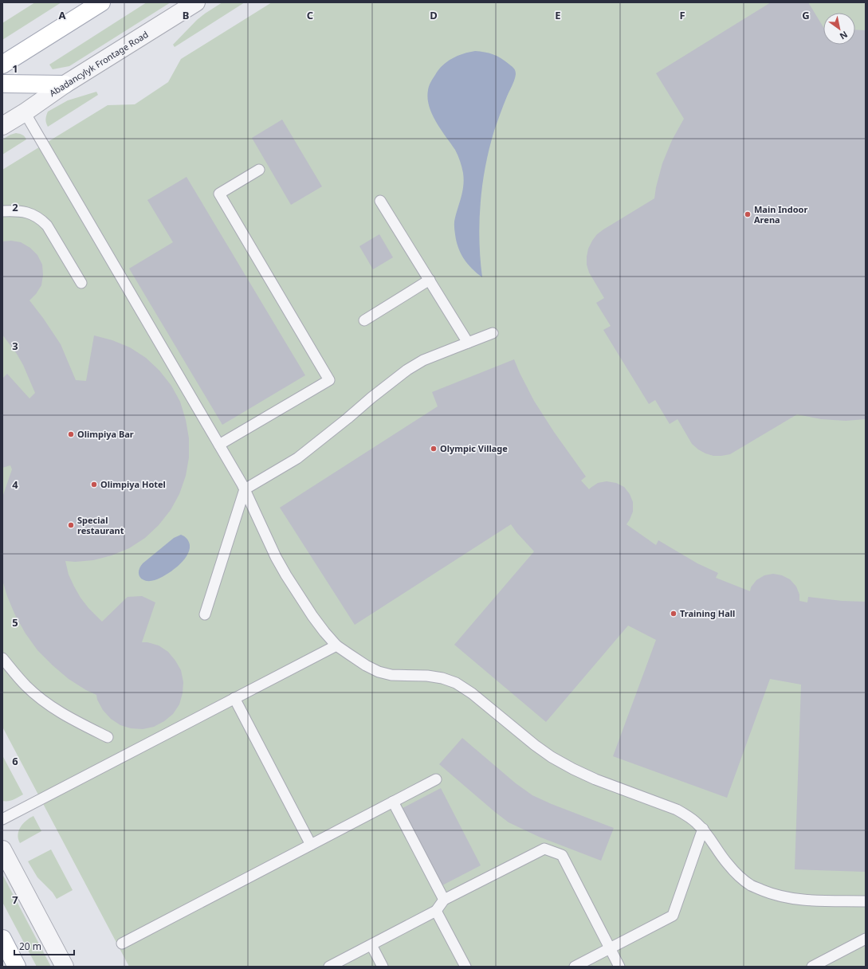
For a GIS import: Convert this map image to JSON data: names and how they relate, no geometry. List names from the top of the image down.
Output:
{
  "streets": {
    "street": ["Abadancylyk Frontage Road"]
  },
  "places": [
    "Main Indoor Arena",
    "Olimpiya Bar",
    "Olympic Village",
    "Olimpiya Hotel",
    "Special restaurant",
    "Training Hall"
  ],
  "scale_bar": "20 m",
  "north": "bottom right",
  "grid": {
    "columns": [
      "A",
      "B",
      "C",
      "D",
      "E",
      "F",
      "G"
    ],
    "rows": [
      "1",
      "2",
      "3",
      "4",
      "5",
      "6",
      "7"
    ]
  }
}
